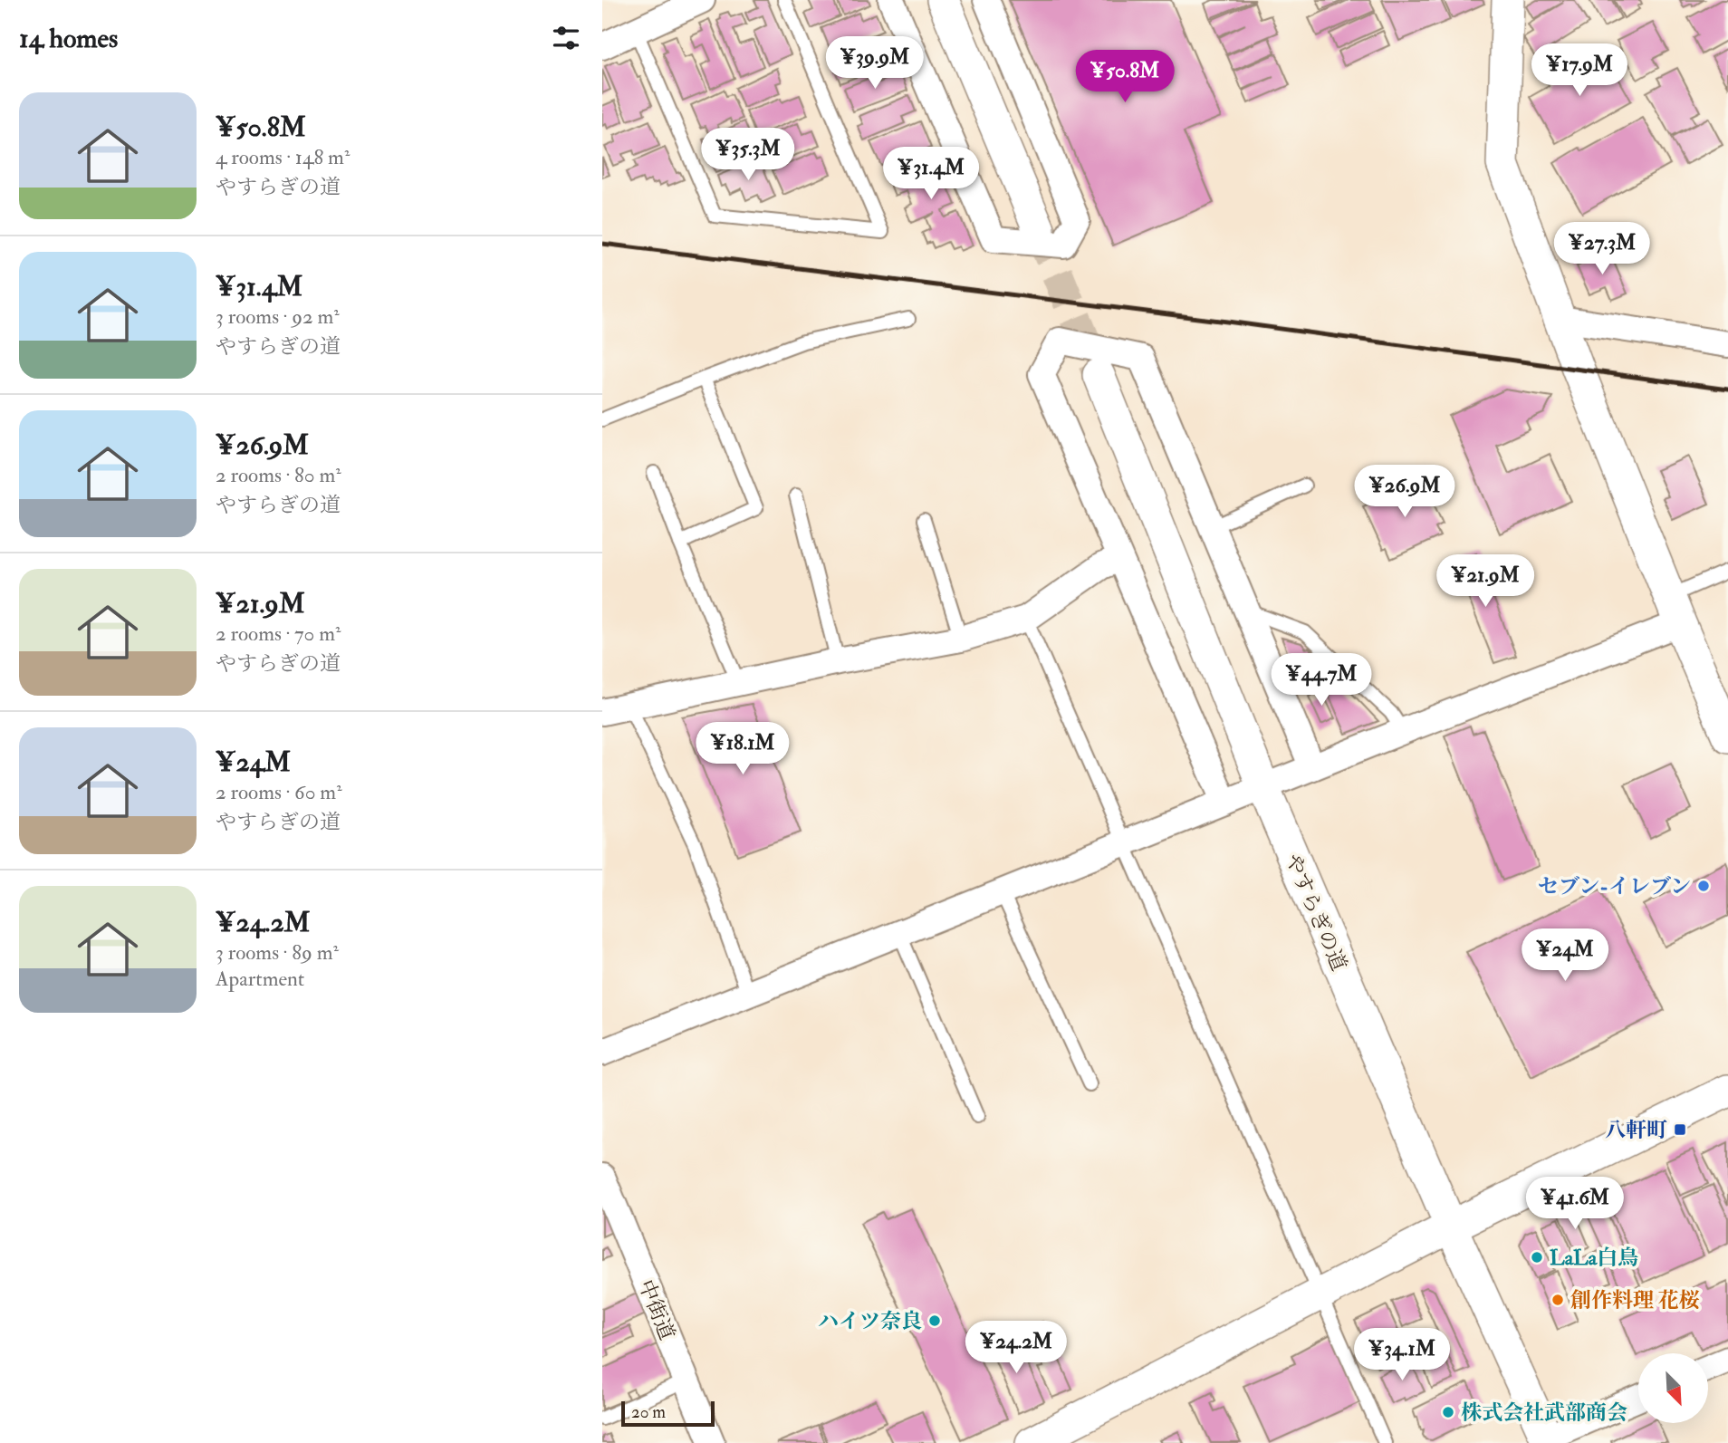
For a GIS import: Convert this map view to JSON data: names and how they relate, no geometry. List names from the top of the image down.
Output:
{
  "streets": {
    "street": ["やすらぎの道", "中街道"]
  },
  "places": {
    "other": [
      "セブン-イレブン",
      "LaLa白鳥",
      "創作料理 花桜",
      "ハイツ奈良",
      "株式会社武部商会"
    ],
    "transit": ["八軒町"]
  },
  "scale_bar": "20 m",
  "north": "bottom right",
  "page": {
    "heading": "14 homes",
    "price": [
      "¥39.9M",
      "¥17.9M",
      "¥50.8M",
      "¥35.3M",
      "¥31.4M",
      "¥27.3M",
      "¥26.9M",
      "¥21.9M",
      "¥44.7M",
      "¥18.1M",
      "¥24M",
      "¥41.6M",
      "¥24.2M",
      "¥34.1M"
    ],
    "list": [
      {
        "name": "¥50.8M",
        "note": "4 rooms · 148 m² · やすらぎの道"
      },
      {
        "name": "¥31.4M",
        "note": "3 rooms · 92 m² · やすらぎの道"
      },
      {
        "name": "¥26.9M",
        "note": "2 rooms · 80 m² · やすらぎの道"
      },
      {
        "name": "¥21.9M",
        "note": "2 rooms · 70 m² · やすらぎの道"
      },
      {
        "name": "¥24M",
        "note": "2 rooms · 60 m² · やすらぎの道"
      },
      {
        "name": "¥24.2M",
        "note": "3 rooms · 89 m² · Apartment"
      }
    ],
    "scale": "20 m"
  }
}
